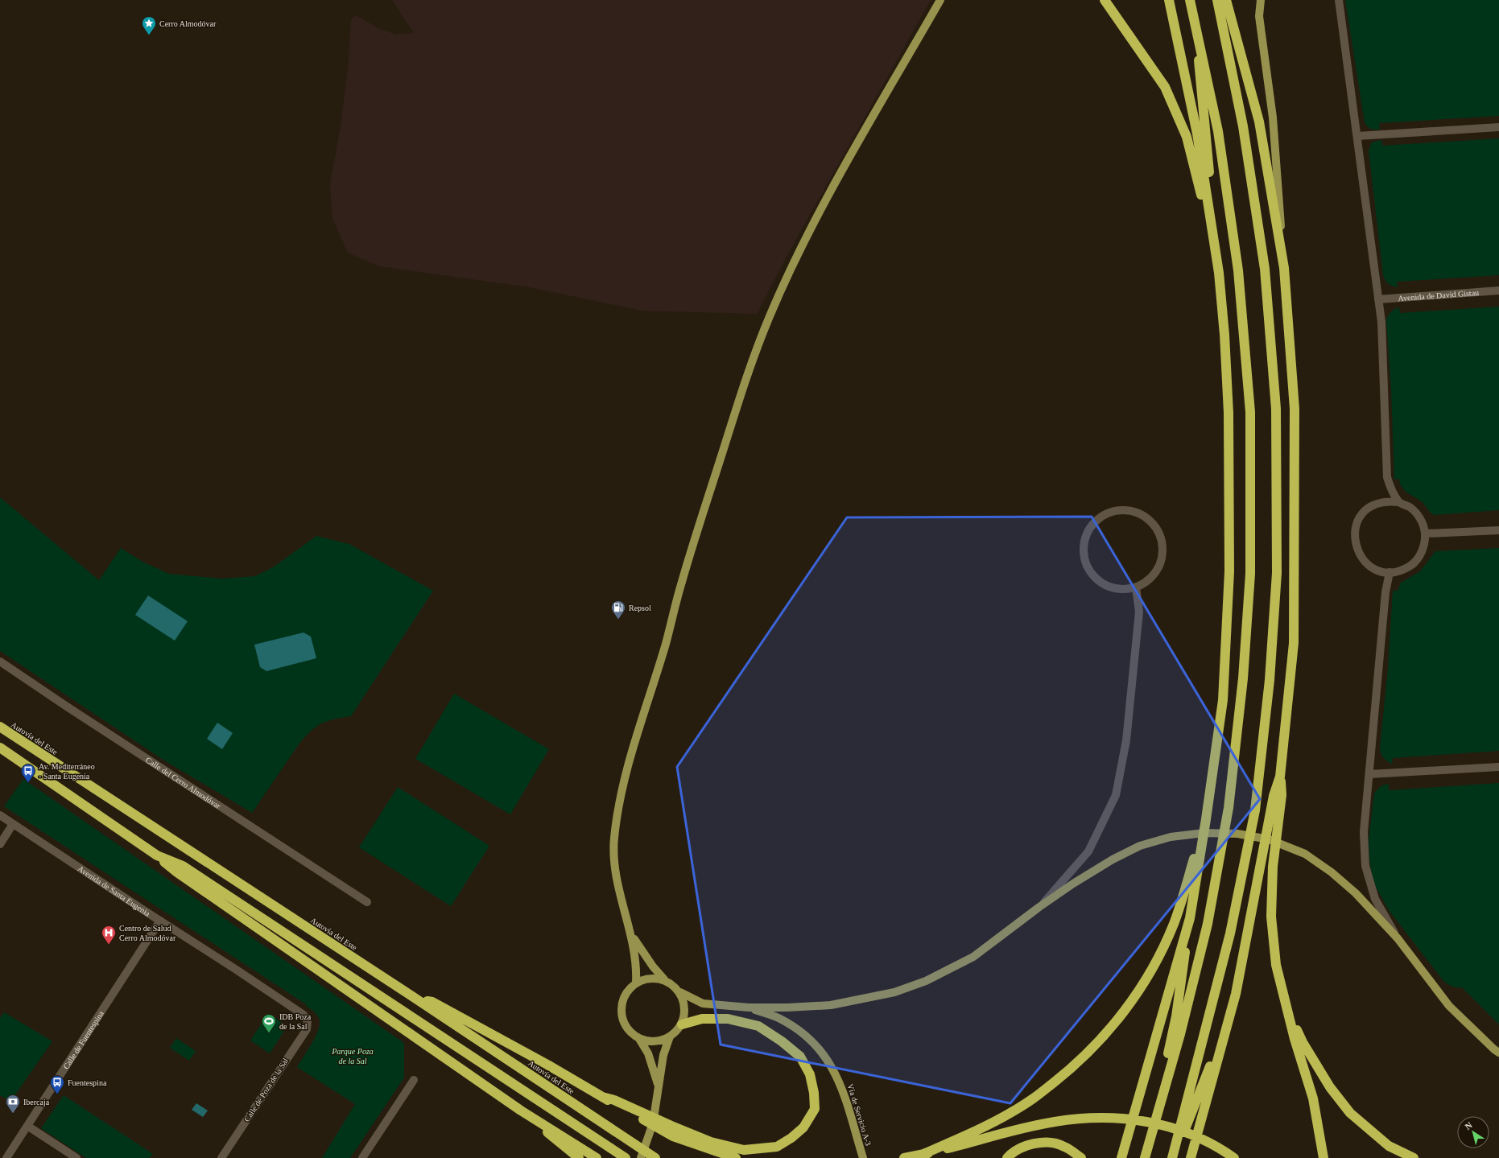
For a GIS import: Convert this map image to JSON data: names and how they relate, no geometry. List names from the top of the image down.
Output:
{
  "streets": {
    "highway": ["Autovía del Este"],
    "main road": ["Vía de Servicio A-3"],
    "street": [
      "Avenida de David Gistau",
      "Calle del Cerro Almodóvar",
      "Avenida de Santa Eugenia",
      "Calle de Fuentespina",
      "Calle de Poza de la Sal"
    ]
  },
  "crossings": [
    ["Avenida de Santa Eugenia", "Calle de Fuentespina"],
    ["Avenida de Santa Eugenia", "Calle de Poza de la Sal"]
  ],
  "parks": ["Parque Poza de la Sal"],
  "places": {
    "place": ["Cerro Almodóvar"],
    "fuel station": ["Repsol"],
    "bus stop": ["Av. Mediterráneo - Santa Eugenia", "Fuentespina"],
    "hospital": ["Centro de Salud Cerro Almodóvar"],
    "sports": ["IDB Poza de la Sal"],
    "bank": ["Ibercaja"]
  },
  "north": "top left"
}
